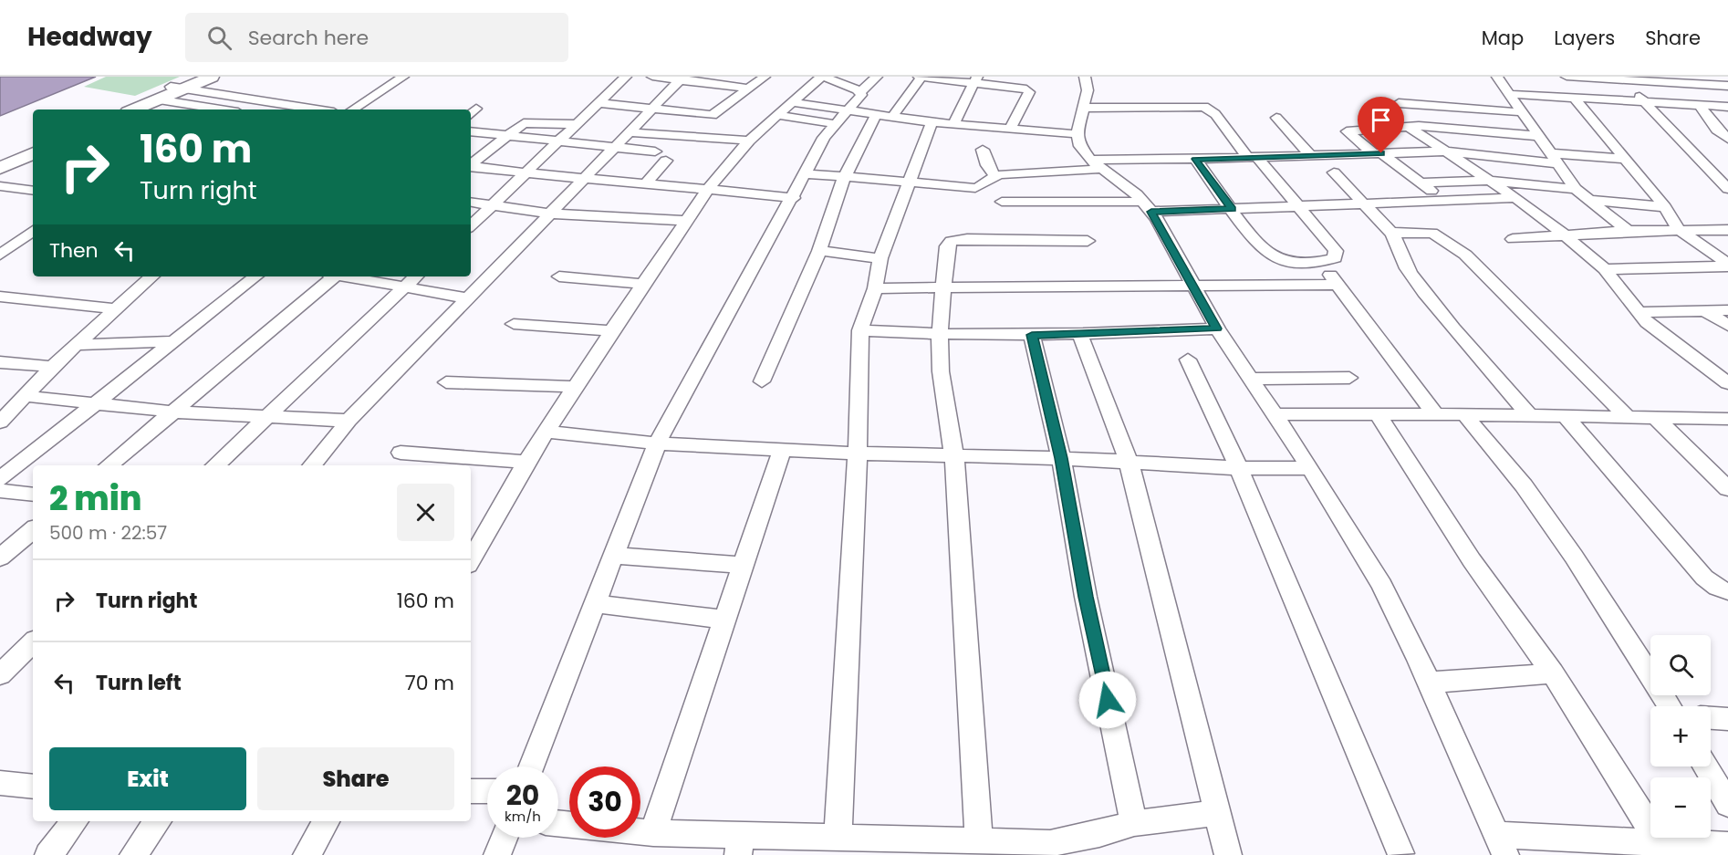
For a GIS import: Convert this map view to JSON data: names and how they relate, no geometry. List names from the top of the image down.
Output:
{
  "page": {
    "header": "Headway",
    "search": "Search here",
    "nav": ["Map", "Layers", "Share"],
    "turn": ["160 m", "Turn right"],
    "then": "Then",
    "heading": ["2 min", "500 m · 22:57"],
    "list": [
      {
        "name": "Turn right",
        "value": "160 m"
      },
      {
        "name": "Turn left",
        "value": "70 m"
      }
    ],
    "map_buttons": ["+", "−"],
    "buttons": ["Exit", "Share"],
    "speed": "20 km/h",
    "limit": "30"
  }
}
